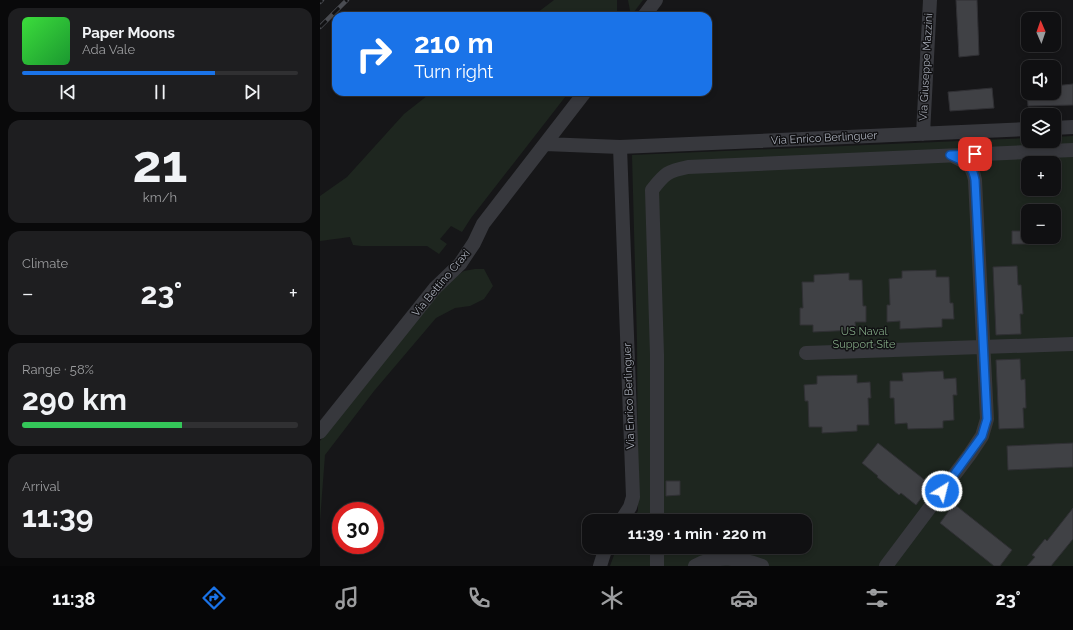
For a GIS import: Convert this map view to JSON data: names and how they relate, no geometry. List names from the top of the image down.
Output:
{
  "streets": {
    "street": ["Via Giuseppe Mazzini", "Via Enrico Berlinguer", "Via Bettino Craxi"]
  },
  "crossings": [
    ["Via Giuseppe Mazzini", "Via Enrico Berlinguer"],
    ["Via Enrico Berlinguer", "Via Bettino Craxi"]
  ],
  "parks": ["US Naval Support Site"],
  "north": "top",
  "page": {
    "map_buttons": ["+", "−"],
    "turn": ["210 m", "Turn right"],
    "song": ["Paper Moons", "Ada Vale"],
    "tile": [
      ["21", "km/h"],
      "Climate",
      ["Range · 58%", "290 km"],
      ["Arrival", "11:39"]
    ],
    "heat": ["−", "23°", "+"],
    "limit": "30",
    "trip": "11:39 · 1 min · 220 m",
    "tabs": ["11:38", "23°"]
  }
}
